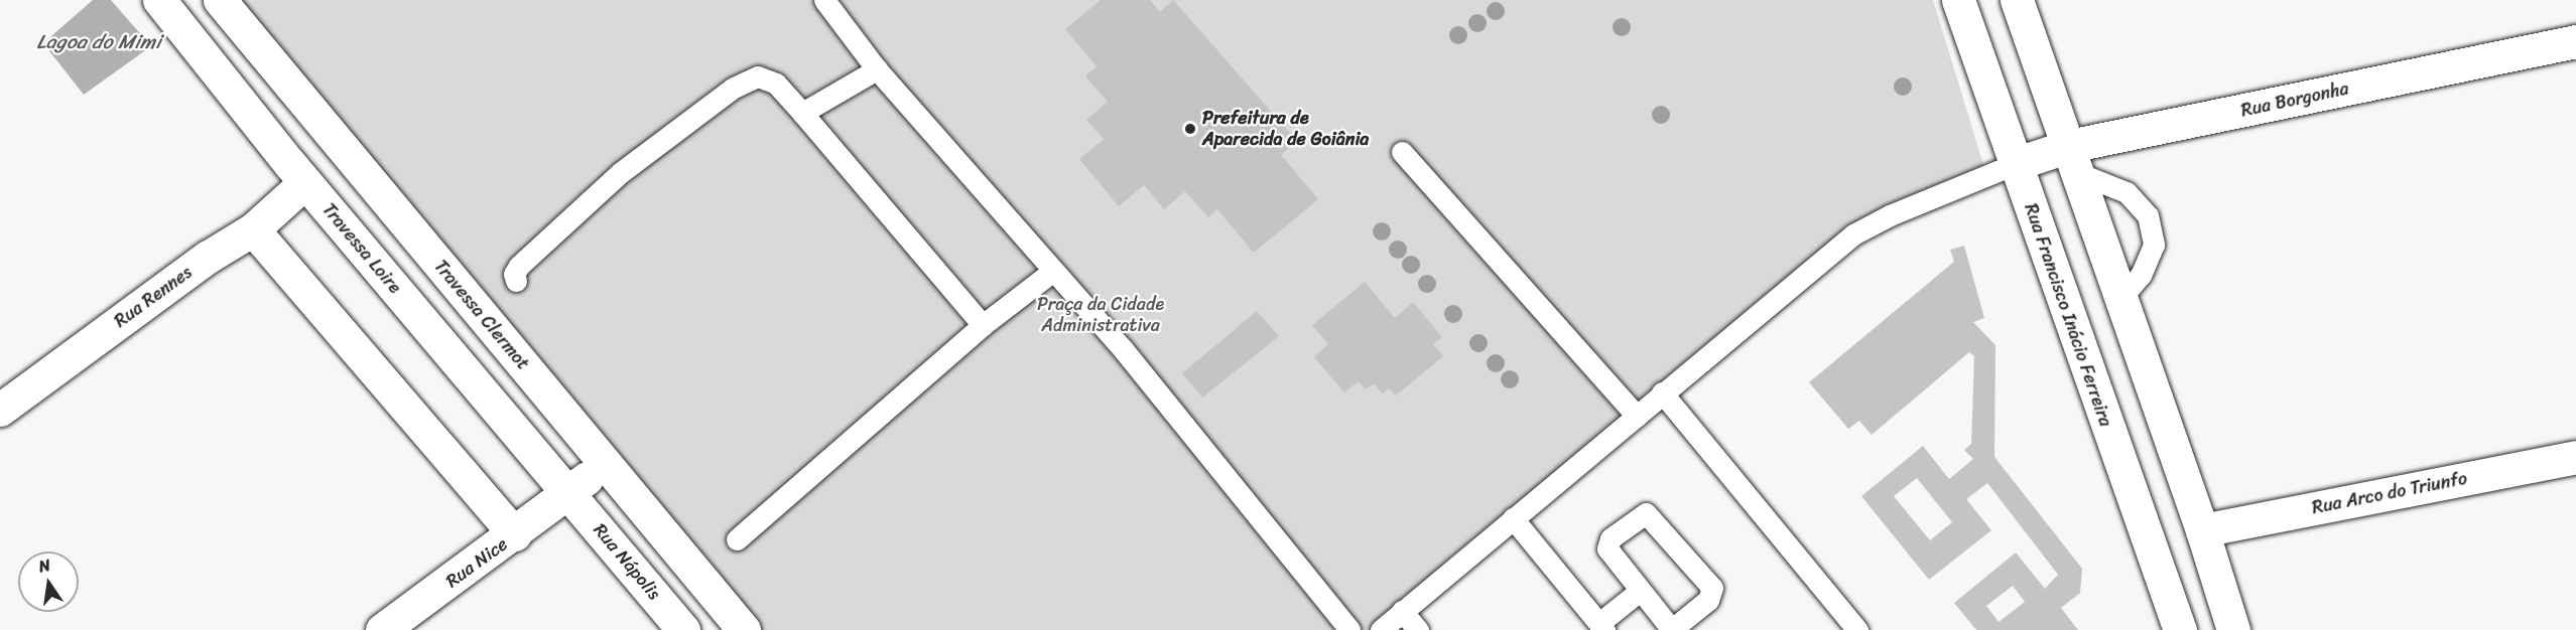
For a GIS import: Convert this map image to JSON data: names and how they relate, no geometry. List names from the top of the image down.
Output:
{
  "streets": {
    "street": [
      "Rua Borgonha",
      "Travessa Loire",
      "Rua Rennes",
      "Travessa Clermot",
      "Rua Francisco Inácio Ferreira",
      "Rua Arco do Triunfo",
      "Rua Nápolis",
      "Rua Nice"
    ]
  },
  "crossings": [
    ["Rua Borgonha", "Rua Francisco Inácio Ferreira"],
    ["Travessa Loire", "Rua Rennes"],
    ["Travessa Loire", "Rua Nápolis"],
    ["Travessa Loire", "Rua Nice"],
    ["Travessa Clermot", "Rua Nice"],
    ["Rua Nápolis", "Rua Nice"]
  ],
  "water": ["Lagoa do Mimi"],
  "parks": ["Praça da Cidade Administrativa"],
  "places": ["Prefeitura de Aparecida de Goiânia"],
  "north": "top"
}
